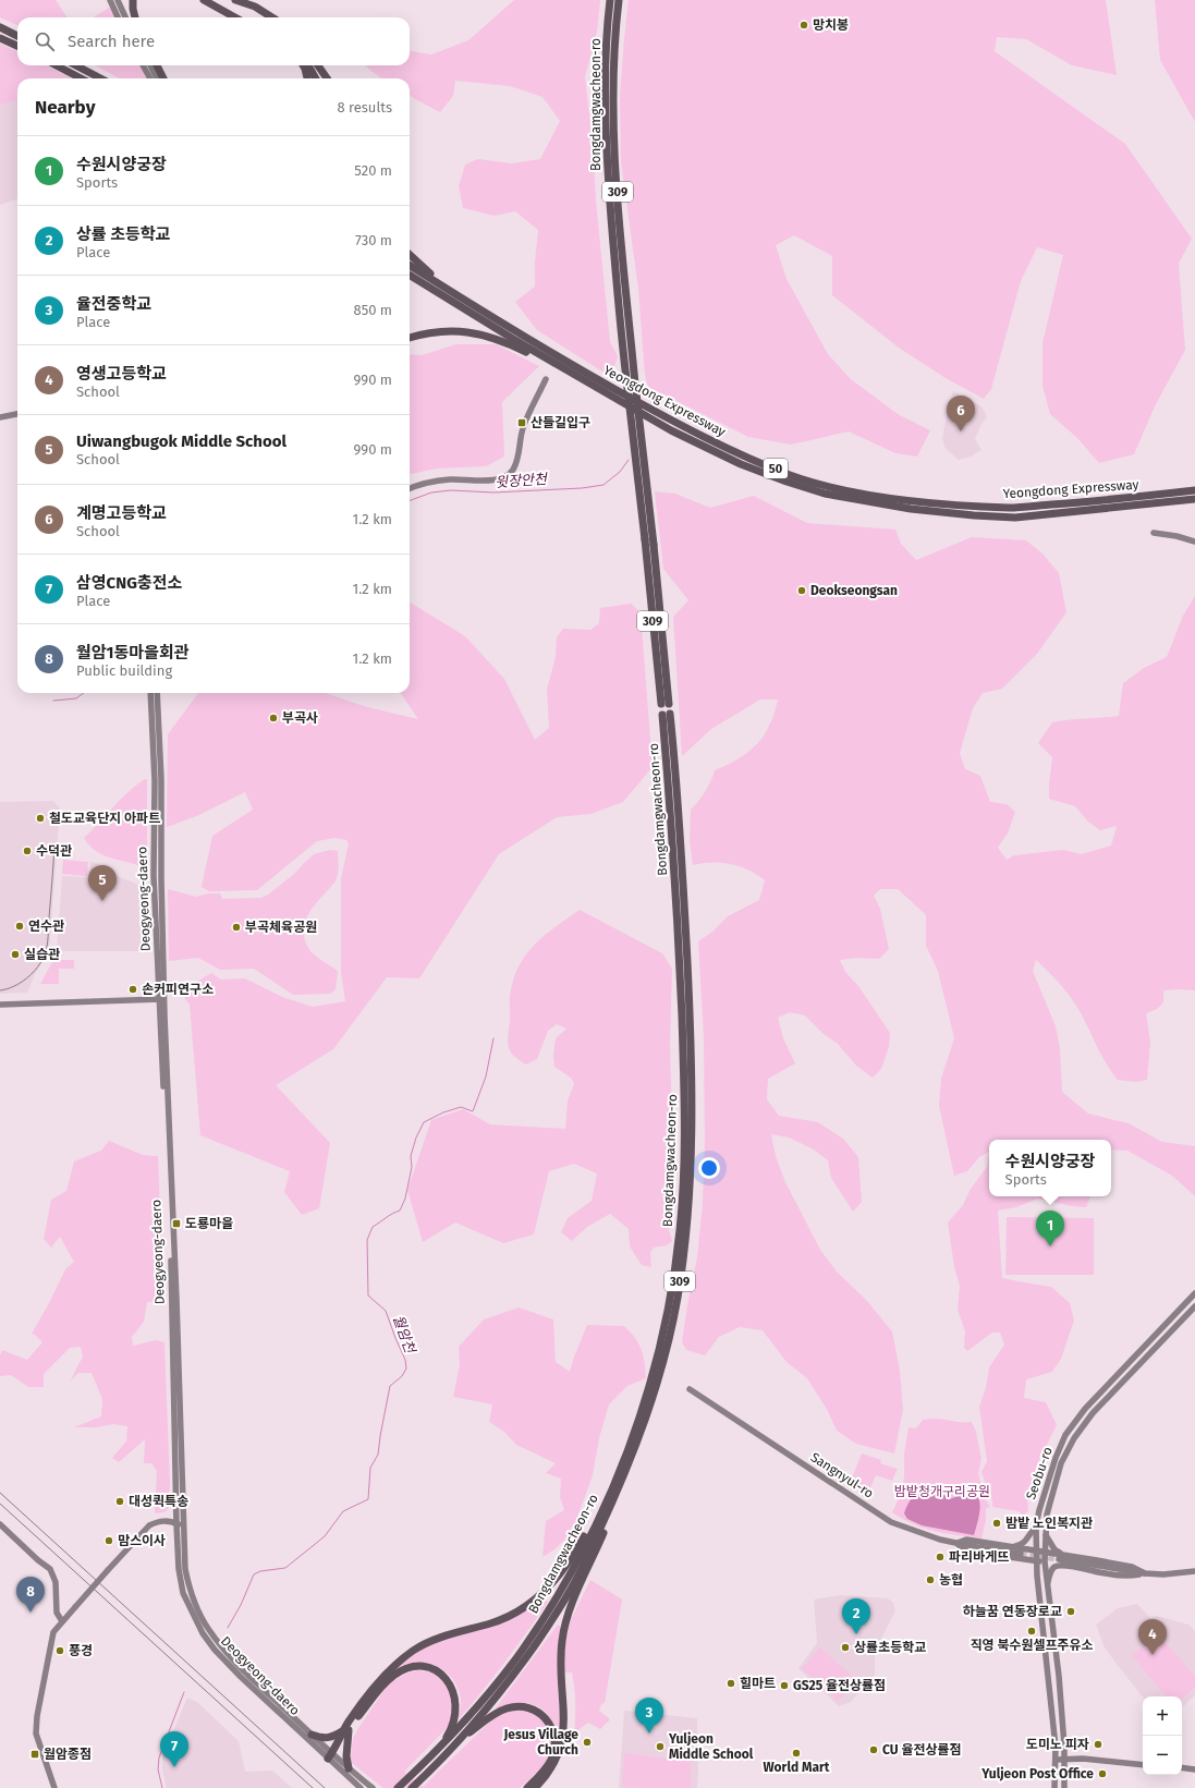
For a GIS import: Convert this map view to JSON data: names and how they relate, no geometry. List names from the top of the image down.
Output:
{
  "streets": {
    "highway": [
      "Bongdamgwacheon-ro",
      "309",
      "Yeongdong Expressway",
      "50"
    ],
    "street": ["Deogyeong-daero", "Seobu-ro", "Sangnyul-ro"]
  },
  "water": ["윗장안천", "월암천"],
  "parks": ["밤밭청개구리공원"],
  "places": {
    "other": [
      "망치봉",
      "Deokseongsan",
      "부곡사",
      "철도교육단지 아파트",
      "수덕관",
      "연수관",
      "부곡체육공원",
      "실습관",
      "손커피연구소",
      "대성퀵특송",
      "밤밭 노인복지관",
      "맘스이사",
      "파리바게뜨",
      "농협",
      "하늘꿈 연동장로교",
      "직영 북수원셀프주유소",
      "상률초등학교",
      "풍경",
      "힐마트",
      "GS25 율전상률점",
      "Jesus Village Church",
      "도미노 피자",
      "Yuljeon Middle School",
      "CU 율전상률점",
      "World Mart",
      "Yuljeon Post Office"
    ],
    "transit": ["산들길입구", "도룡마을", "월암종점"]
  },
  "page": {
    "search": "Search here",
    "heading": ["Nearby", "8 results"],
    "list": [
      {
        "mark": "1",
        "name": "수원시양궁장",
        "note": "Sports",
        "value": "520 m"
      },
      {
        "mark": "2",
        "name": "상률 초등학교",
        "note": "Place",
        "value": "730 m"
      },
      {
        "mark": "3",
        "name": "율전중학교",
        "note": "Place",
        "value": "850 m"
      },
      {
        "mark": "4",
        "name": "영생고등학교",
        "note": "School",
        "value": "990 m"
      },
      {
        "mark": "5",
        "name": "Uiwangbugok Middle School",
        "note": "School",
        "value": "990 m"
      },
      {
        "mark": "6",
        "name": "계명고등학교",
        "note": "School",
        "value": "1.2 km"
      },
      {
        "mark": "7",
        "name": "삼영CNG충전소",
        "note": "Place",
        "value": "1.2 km"
      },
      {
        "mark": "8",
        "name": "월암1동마을회관",
        "note": "Public building",
        "value": "1.2 km"
      }
    ],
    "pins": [
      "6",
      "5",
      "1",
      "8",
      "2",
      "4",
      "3",
      "7"
    ],
    "popup": ["수원시양궁장", "Sports"],
    "map_buttons": ["+", "−"]
  }
}
